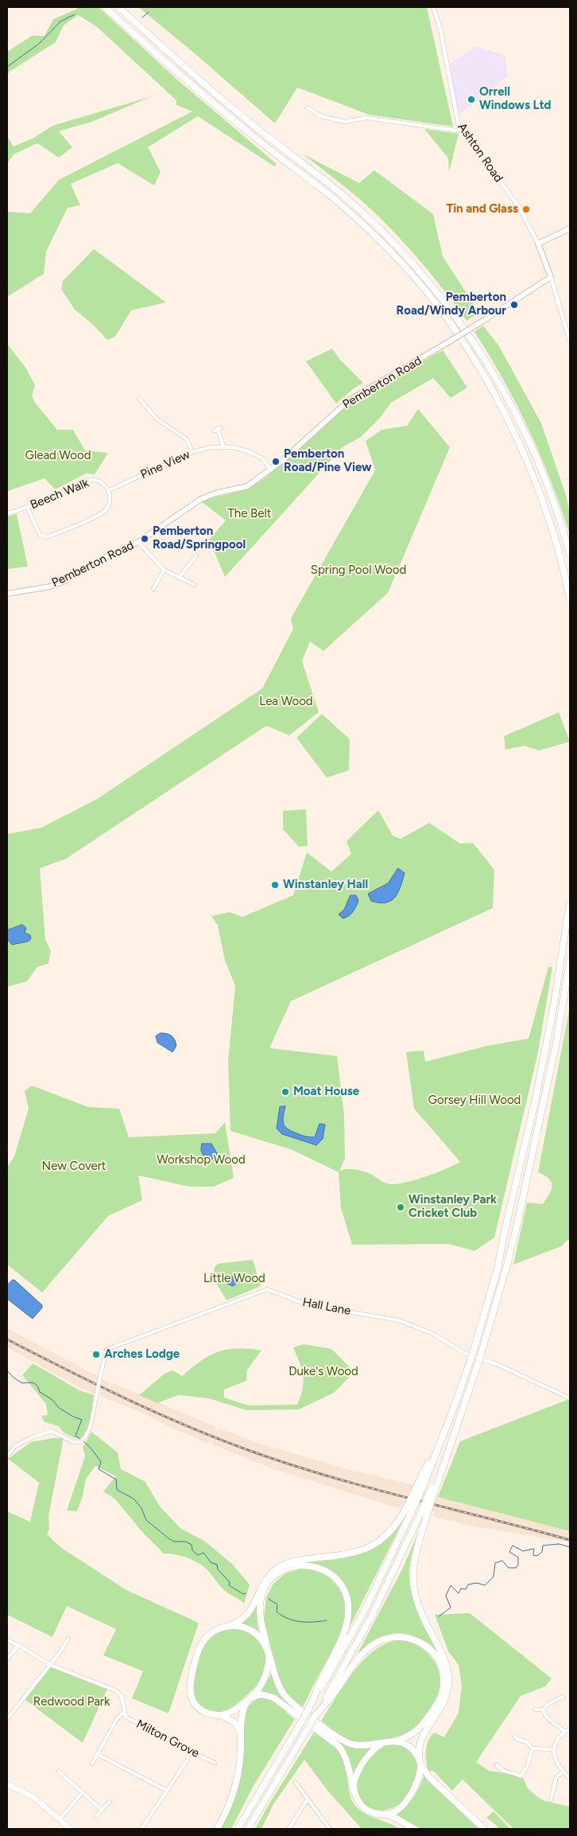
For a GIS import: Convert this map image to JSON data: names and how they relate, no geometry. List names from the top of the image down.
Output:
{
  "streets": {
    "main road": ["Pemberton Road"],
    "street": [
      "Ashton Road",
      "Pine View",
      "Beech Walk",
      "Hall Lane",
      "Milton Grove"
    ]
  },
  "crossings": [
    ["Pemberton Road", "Pine View"],
    ["Pine View", "Beech Walk"]
  ],
  "parks": [
    "Glead Wood",
    "The Belt",
    "Spring Pool Wood",
    "Lea Wood",
    "Gorsey Hill Wood",
    "Workshop Wood",
    "New Covert",
    "Little Wood",
    "Duke's Wood",
    "Redwood Park"
  ],
  "places": [
    "Orrell Windows Ltd",
    "Tin and Glass",
    "Pemberton Road/Windy Arbour",
    "Pemberton Road/Pine View",
    "Pemberton Road/Springpool",
    "Winstanley Hall",
    "Moat House",
    "Winstanley Park Cricket Club",
    "Arches Lodge"
  ]
}
